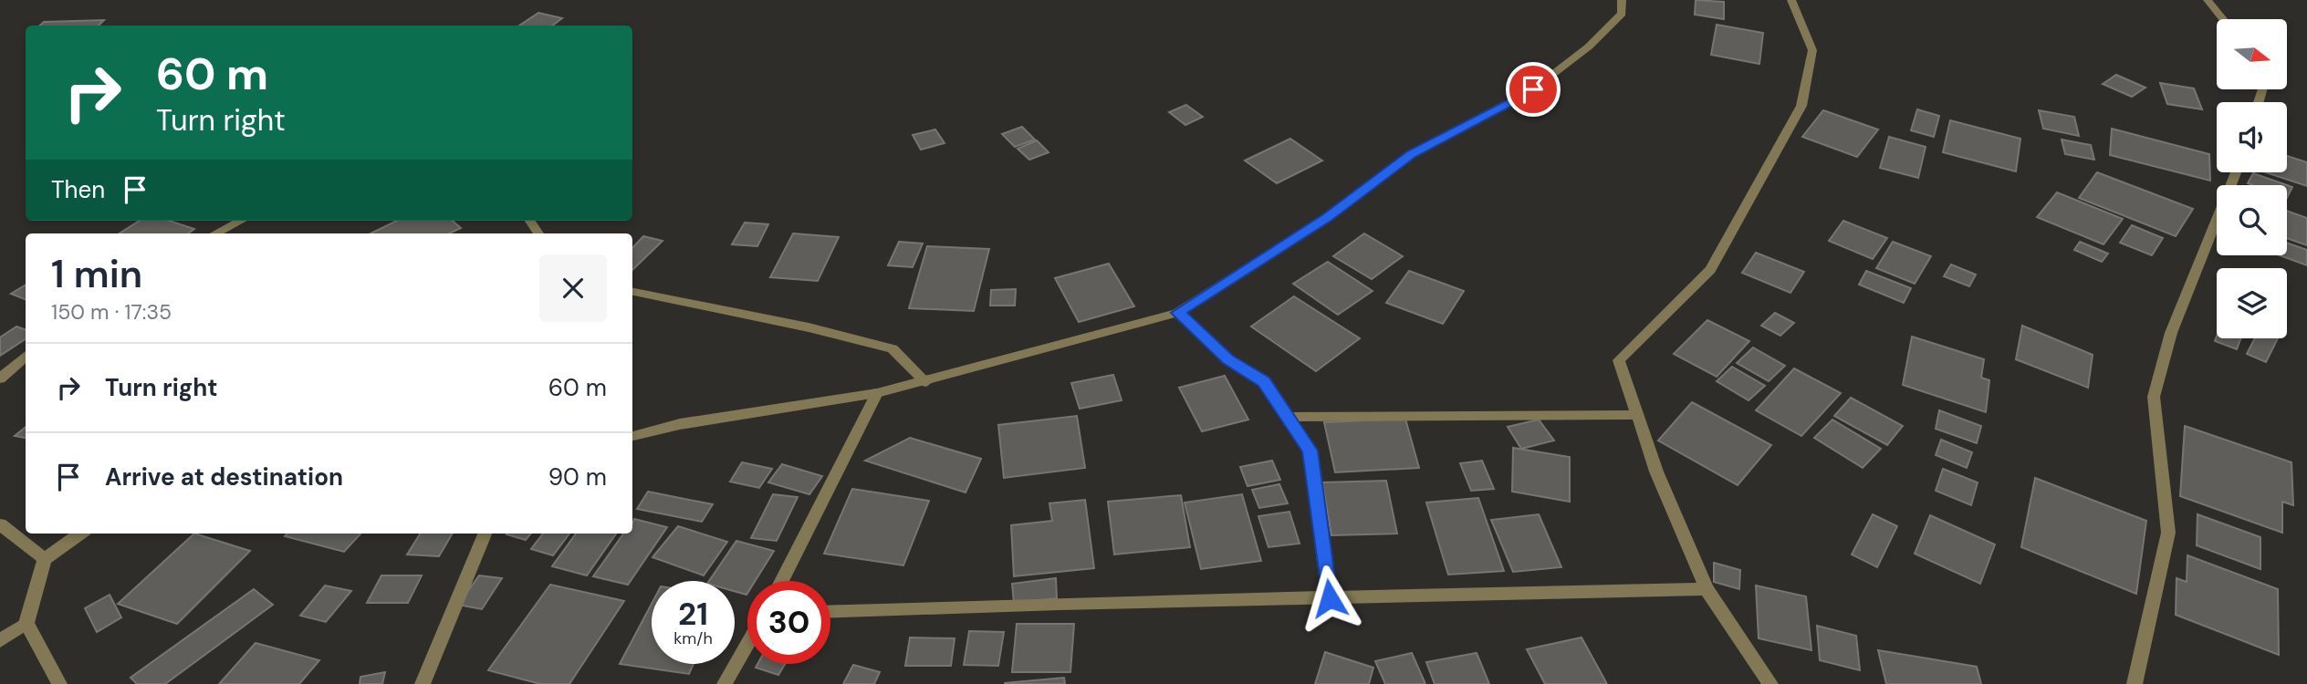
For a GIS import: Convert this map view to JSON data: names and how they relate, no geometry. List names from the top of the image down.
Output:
{
  "north": "right",
  "page": {
    "turn": ["60 m", "Turn right"],
    "then": "Then",
    "heading": ["1 min", "150 m · 17:35"],
    "list": [
      {
        "name": "Turn right",
        "value": "60 m"
      },
      {
        "name": "Arrive at destination",
        "value": "90 m"
      }
    ],
    "speed": "21 km/h",
    "limit": "30"
  }
}
